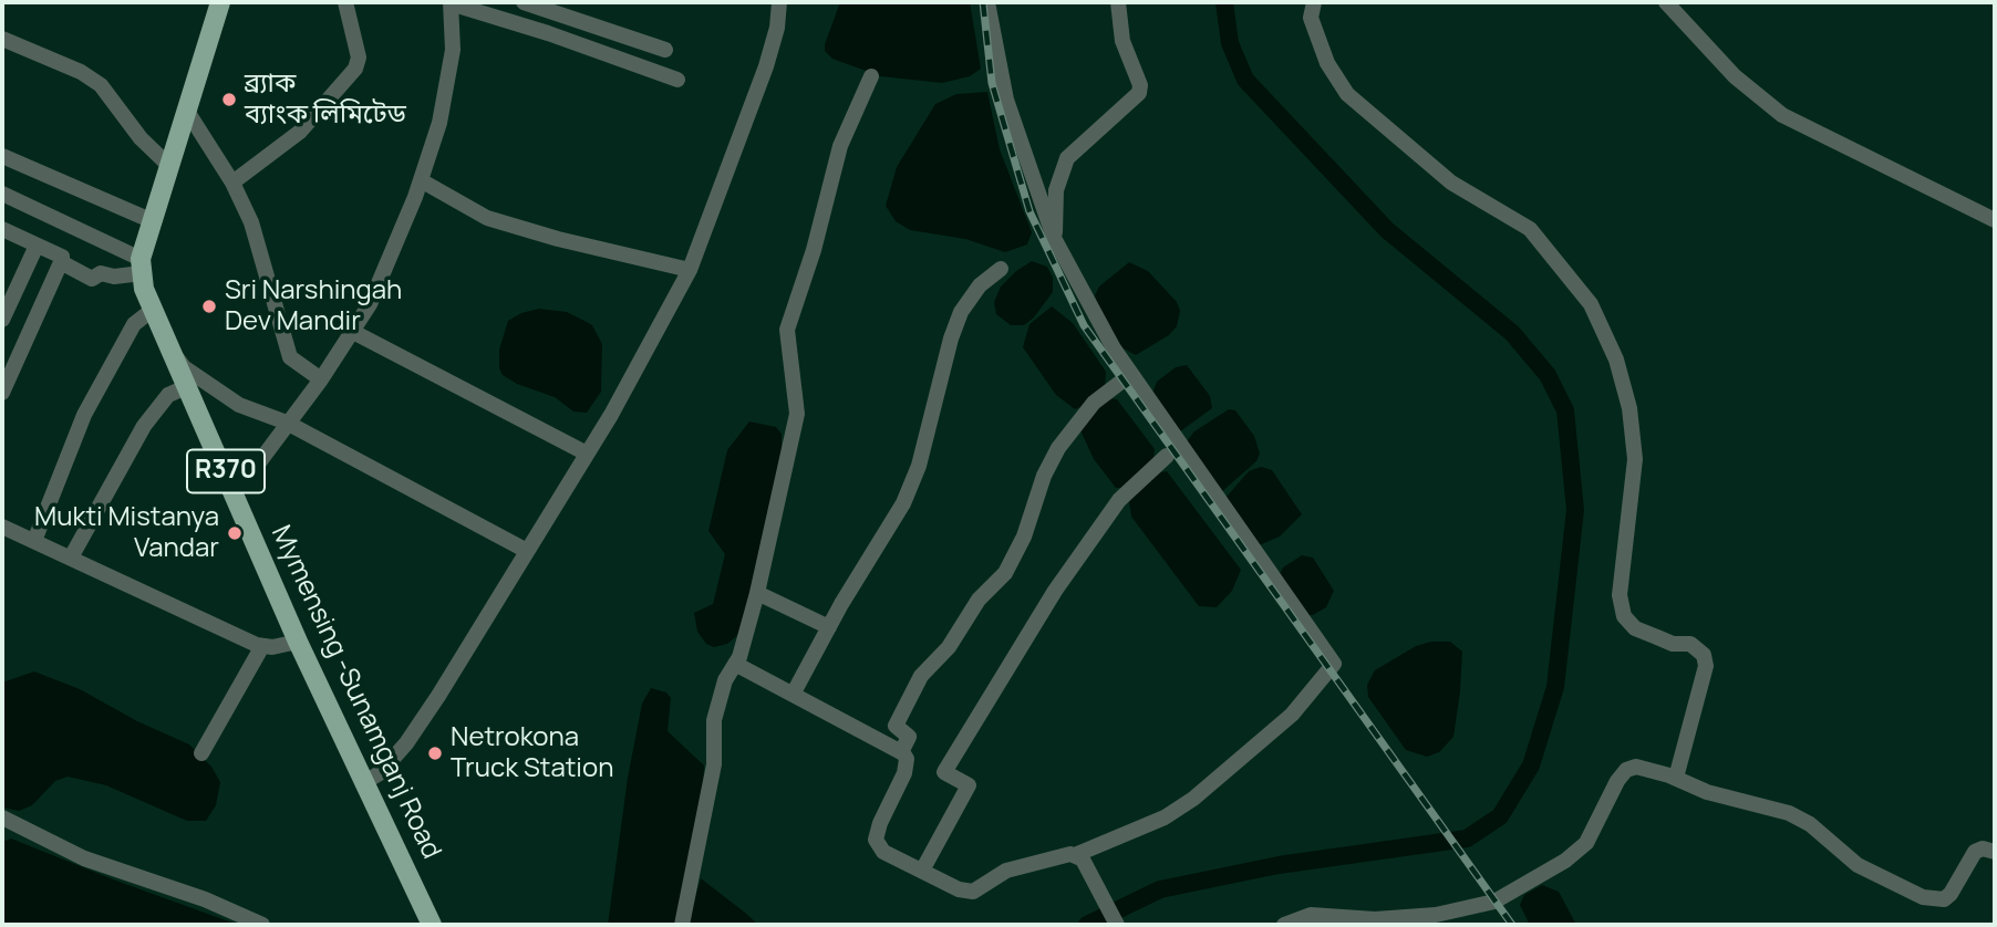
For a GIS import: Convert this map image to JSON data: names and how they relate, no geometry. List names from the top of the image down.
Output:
{
  "streets": {
    "main road": ["R370", "Mymensing -Sunamganj Road"]
  },
  "places": [
    "ব্র্যাক ব্যাংক লিমিটেড",
    "Sri Narshingah Dev Mandir",
    "Mukti Mistanya Vandar",
    "Netrokona Truck Station"
  ]
}
